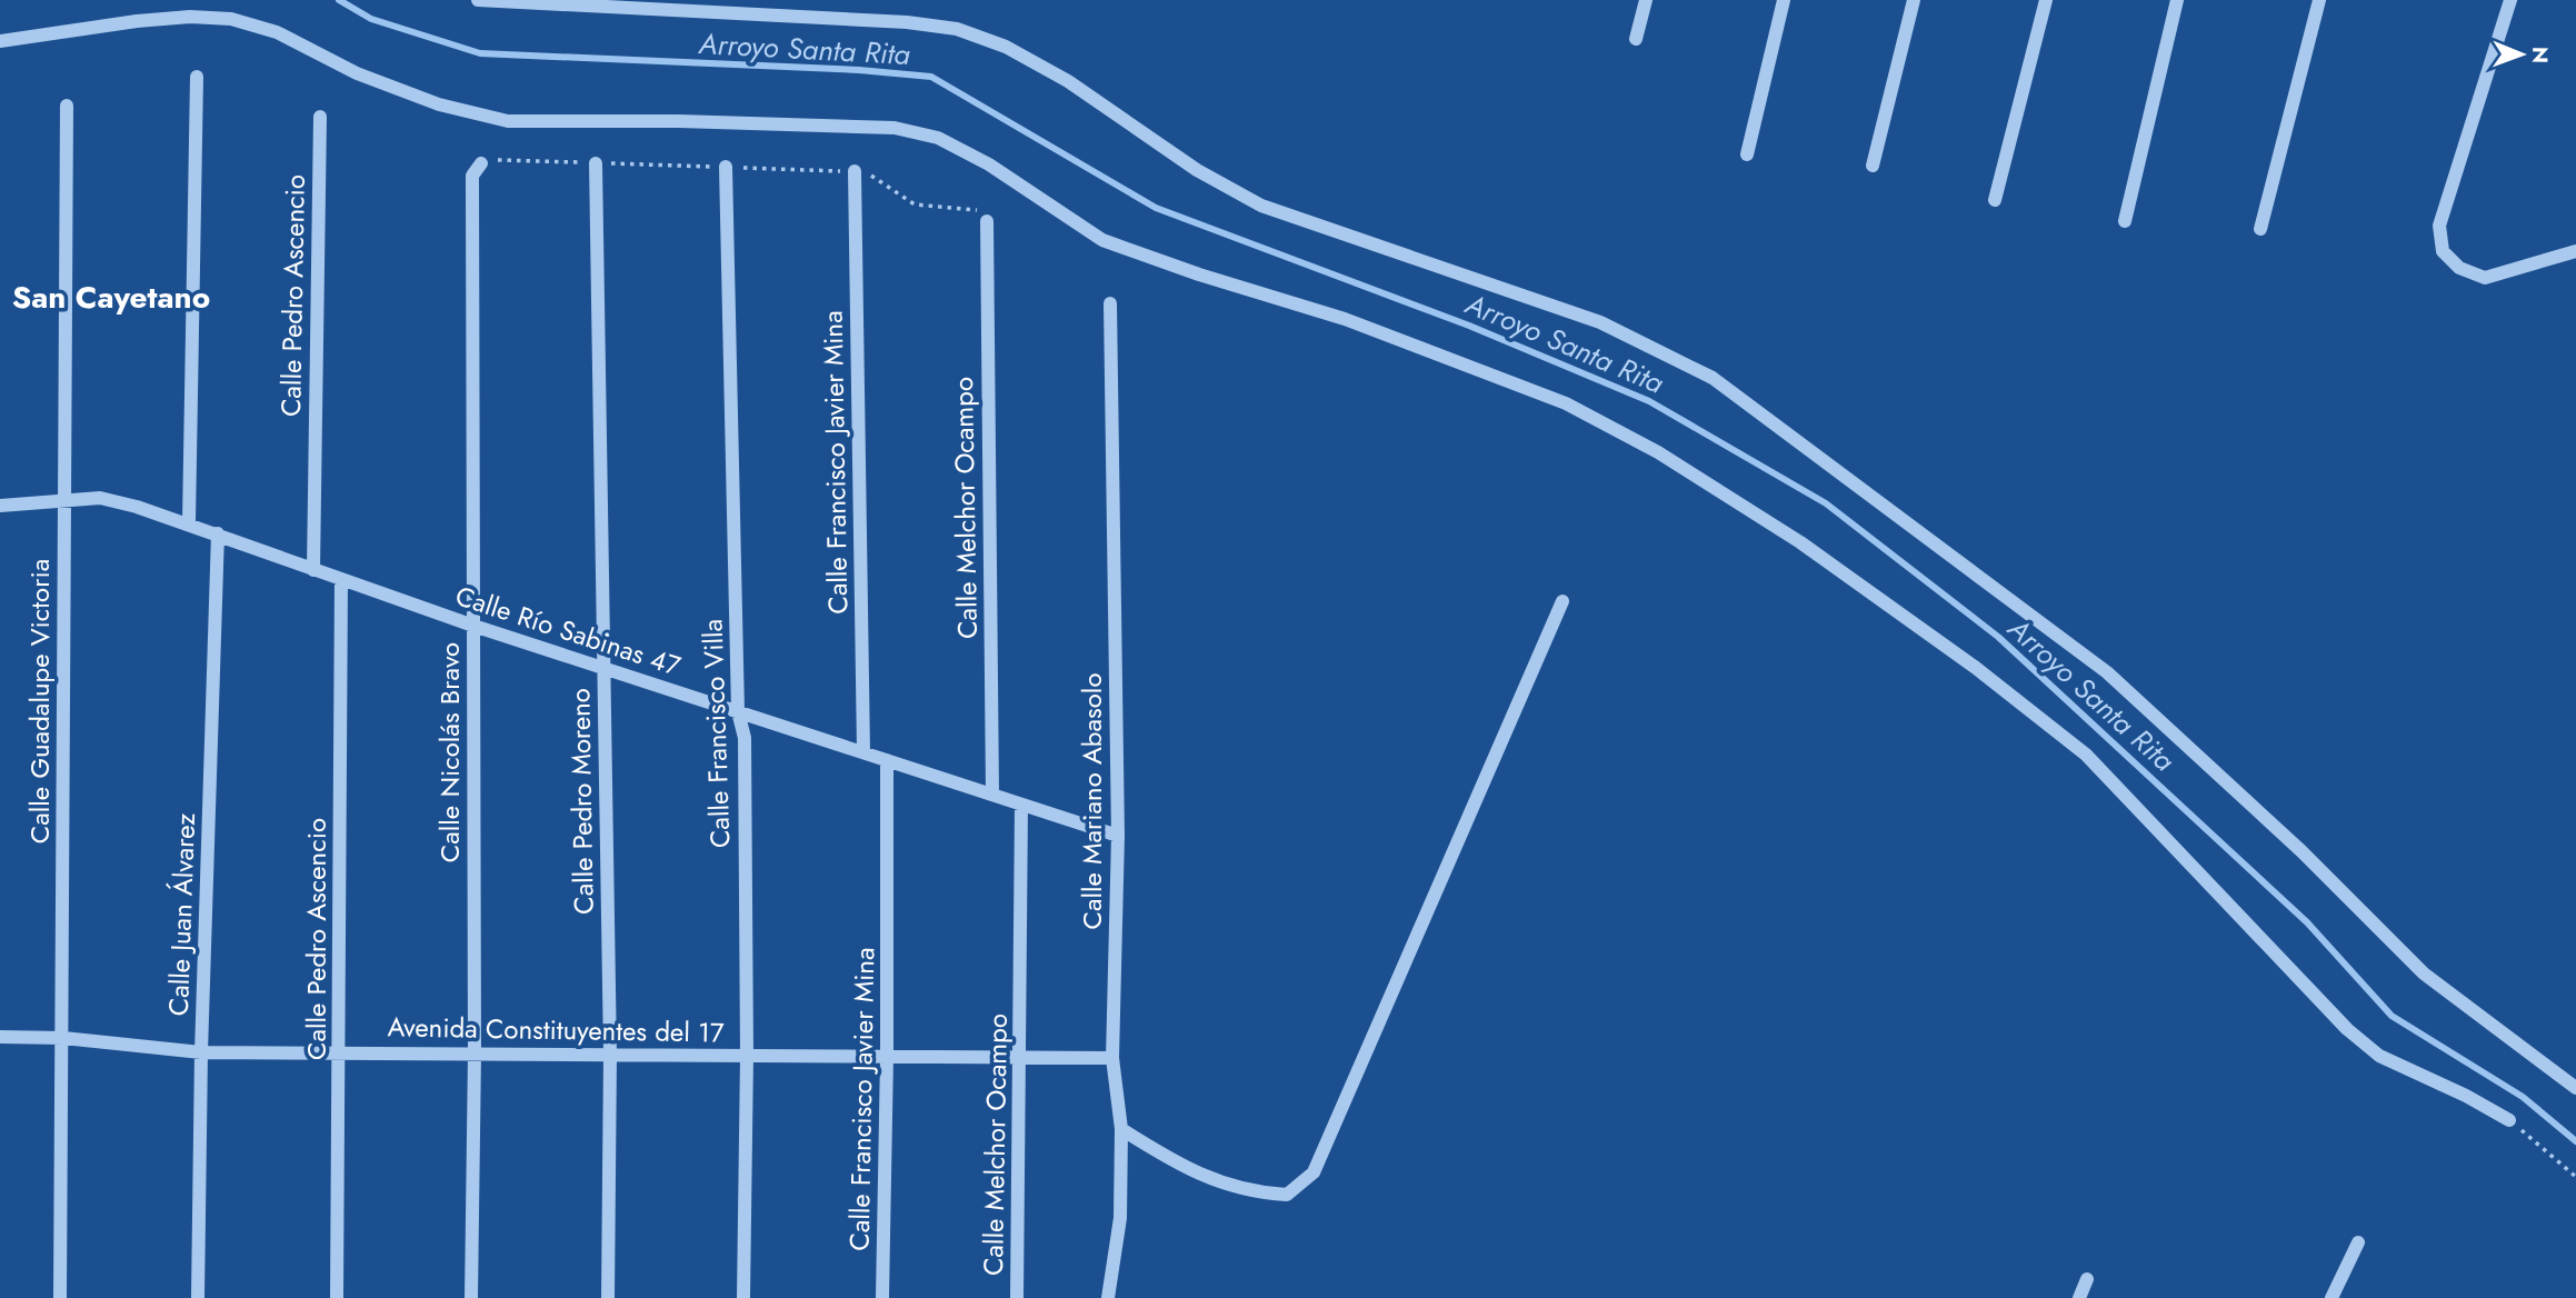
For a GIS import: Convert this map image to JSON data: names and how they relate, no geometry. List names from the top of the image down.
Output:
{
  "streets": {
    "street": [
      "Calle Pedro Ascencio",
      "Calle Francisco Javier Mina",
      "Calle Melchor Ocampo",
      "Calle Río Sabinas 47",
      "Calle Guadalupe Victoria",
      "Calle Francisco Villa",
      "Calle Nicolás Bravo",
      "Calle Pedro Moreno",
      "Calle Mariano Abasolo",
      "Calle Juan Álvarez",
      "Avenida Constituyentes del 17"
    ]
  },
  "crossings": [
    ["Calle Pedro Ascencio", "Calle Río Sabinas 47"],
    ["Calle Pedro Ascencio", "Avenida Constituyentes del 17"],
    ["Calle Francisco Javier Mina", "Calle Río Sabinas 47"],
    ["Calle Francisco Javier Mina", "Avenida Constituyentes del 17"],
    ["Calle Melchor Ocampo", "Calle Río Sabinas 47"],
    ["Calle Melchor Ocampo", "Avenida Constituyentes del 17"],
    ["Calle Río Sabinas 47", "Calle Guadalupe Victoria"],
    ["Calle Río Sabinas 47", "Calle Francisco Villa"],
    ["Calle Río Sabinas 47", "Calle Nicolás Bravo"],
    ["Calle Río Sabinas 47", "Calle Pedro Moreno"],
    ["Calle Río Sabinas 47", "Calle Mariano Abasolo"],
    ["Calle Río Sabinas 47", "Calle Juan Álvarez"],
    ["Calle Guadalupe Victoria", "Avenida Constituyentes del 17"],
    ["Calle Francisco Villa", "Avenida Constituyentes del 17"],
    ["Calle Nicolás Bravo", "Avenida Constituyentes del 17"],
    ["Calle Pedro Moreno", "Avenida Constituyentes del 17"],
    ["Calle Mariano Abasolo", "Avenida Constituyentes del 17"],
    ["Calle Juan Álvarez", "Avenida Constituyentes del 17"]
  ],
  "districts": ["San Cayetano"],
  "water": ["Arroyo Santa Rita"],
  "north": "right"
}
